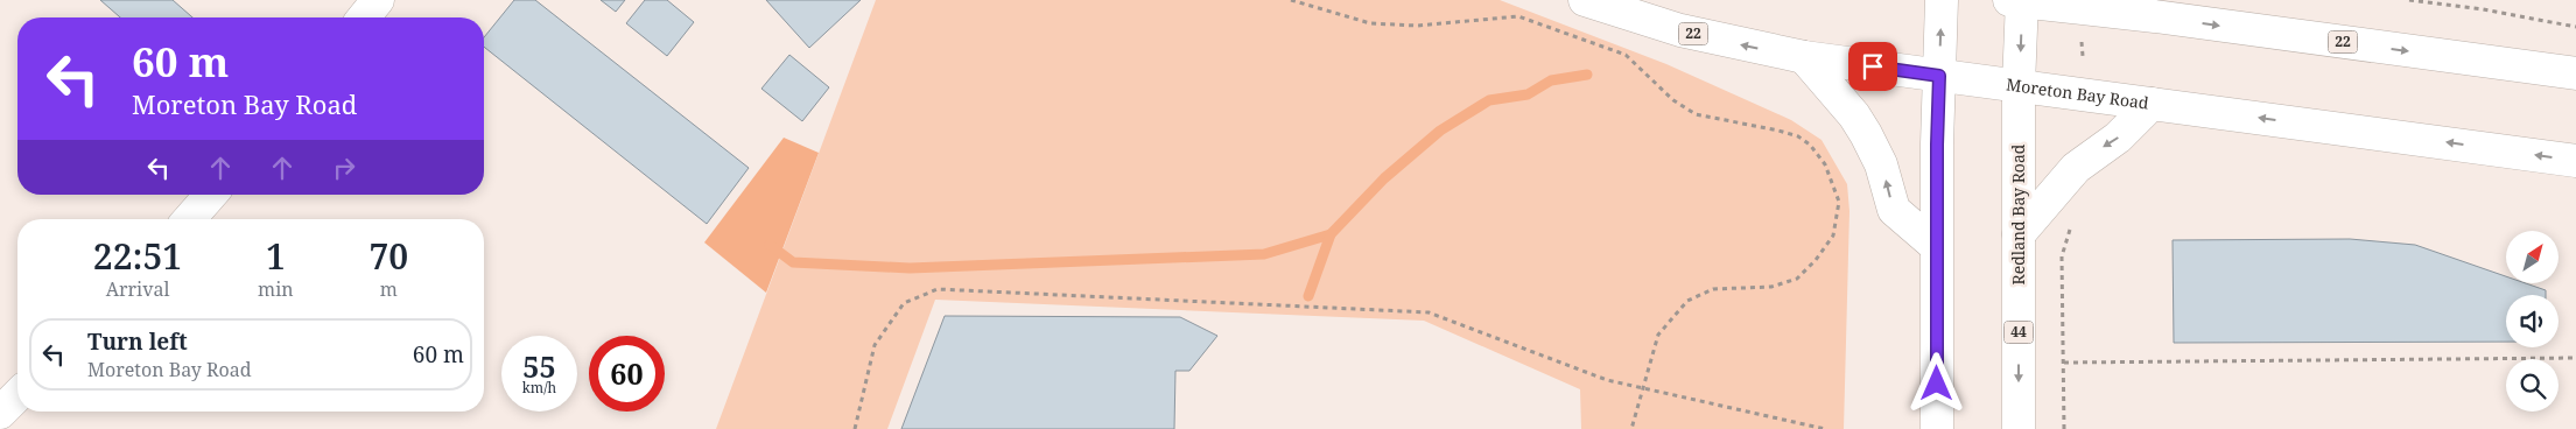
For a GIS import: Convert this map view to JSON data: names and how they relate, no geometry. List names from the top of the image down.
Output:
{
  "streets": {
    "main road": [
      "22",
      "Moreton Bay Road",
      "Redland Bay Road",
      "44"
    ]
  },
  "crossings": [
    ["22", "Redland Bay Road"],
    ["Moreton Bay Road", "Redland Bay Road"]
  ],
  "north": "top right",
  "page": {
    "turn": ["60 m", "Moreton Bay Road"],
    "eta": [
      "22:51",
      "Arrival",
      "1",
      "min",
      "70",
      "m"
    ],
    "list": [
      {
        "name": "Turn left",
        "note": "Moreton Bay Road",
        "value": "60 m"
      }
    ],
    "speed": "55 km/h",
    "limit": "60"
  }
}
